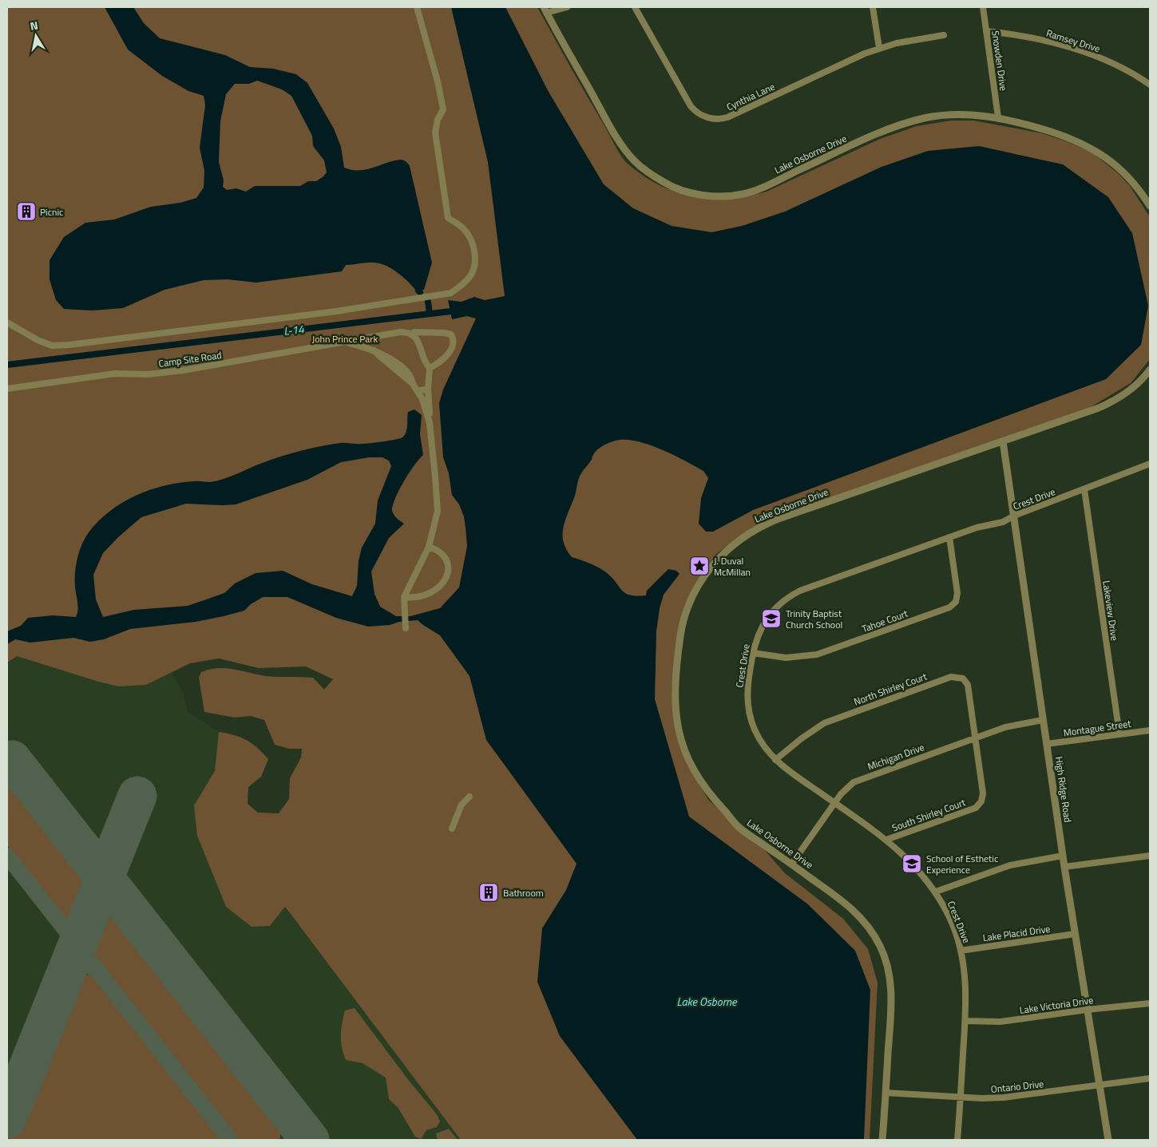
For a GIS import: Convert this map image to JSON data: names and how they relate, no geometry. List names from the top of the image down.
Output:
{
  "streets": {
    "street": [
      "Ramsey Drive",
      "Snowden Drive",
      "Cynthia Lane",
      "Lake Osborne Drive",
      "Camp Site Road",
      "Crest Drive",
      "Lakeview Drive",
      "Tahoe Court",
      "North Shirley Court",
      "Montague Street",
      "Michigan Drive",
      "High Ridge Road",
      "South Shirley Court",
      "Lake Placid Drive",
      "Lake Victoria Drive",
      "Ontario Drive"
    ]
  },
  "crossings": [
    ["Ramsey Drive", "Snowden Drive"],
    ["Snowden Drive", "Lake Osborne Drive"],
    ["Lake Osborne Drive", "Michigan Drive"],
    ["Lake Osborne Drive", "High Ridge Road"],
    ["Lake Osborne Drive", "Ontario Drive"],
    ["Crest Drive", "Lakeview Drive"],
    ["Crest Drive", "Tahoe Court"],
    ["Crest Drive", "North Shirley Court"],
    ["Crest Drive", "Michigan Drive"],
    ["Crest Drive", "High Ridge Road"],
    ["Crest Drive", "South Shirley Court"],
    ["Crest Drive", "Lake Placid Drive"],
    ["Crest Drive", "Lake Victoria Drive"],
    ["Crest Drive", "Ontario Drive"],
    ["Lakeview Drive", "Montague Street"],
    ["North Shirley Court", "Michigan Drive"],
    ["North Shirley Court", "South Shirley Court"],
    ["Montague Street", "High Ridge Road"],
    ["Michigan Drive", "High Ridge Road"],
    ["Michigan Drive", "South Shirley Court"],
    ["High Ridge Road", "Lake Placid Drive"],
    ["High Ridge Road", "Lake Victoria Drive"],
    ["High Ridge Road", "Ontario Drive"]
  ],
  "water": ["L-14", "Lake Osborne"],
  "parks": ["John Prince Park"],
  "places": {
    "building": ["Picnic", "Bathroom"],
    "place": ["J. Duval McMillan"],
    "school or university": ["Trinity Baptist Church School", "School of Esthetic Experience"]
  },
  "north": "top"
}
